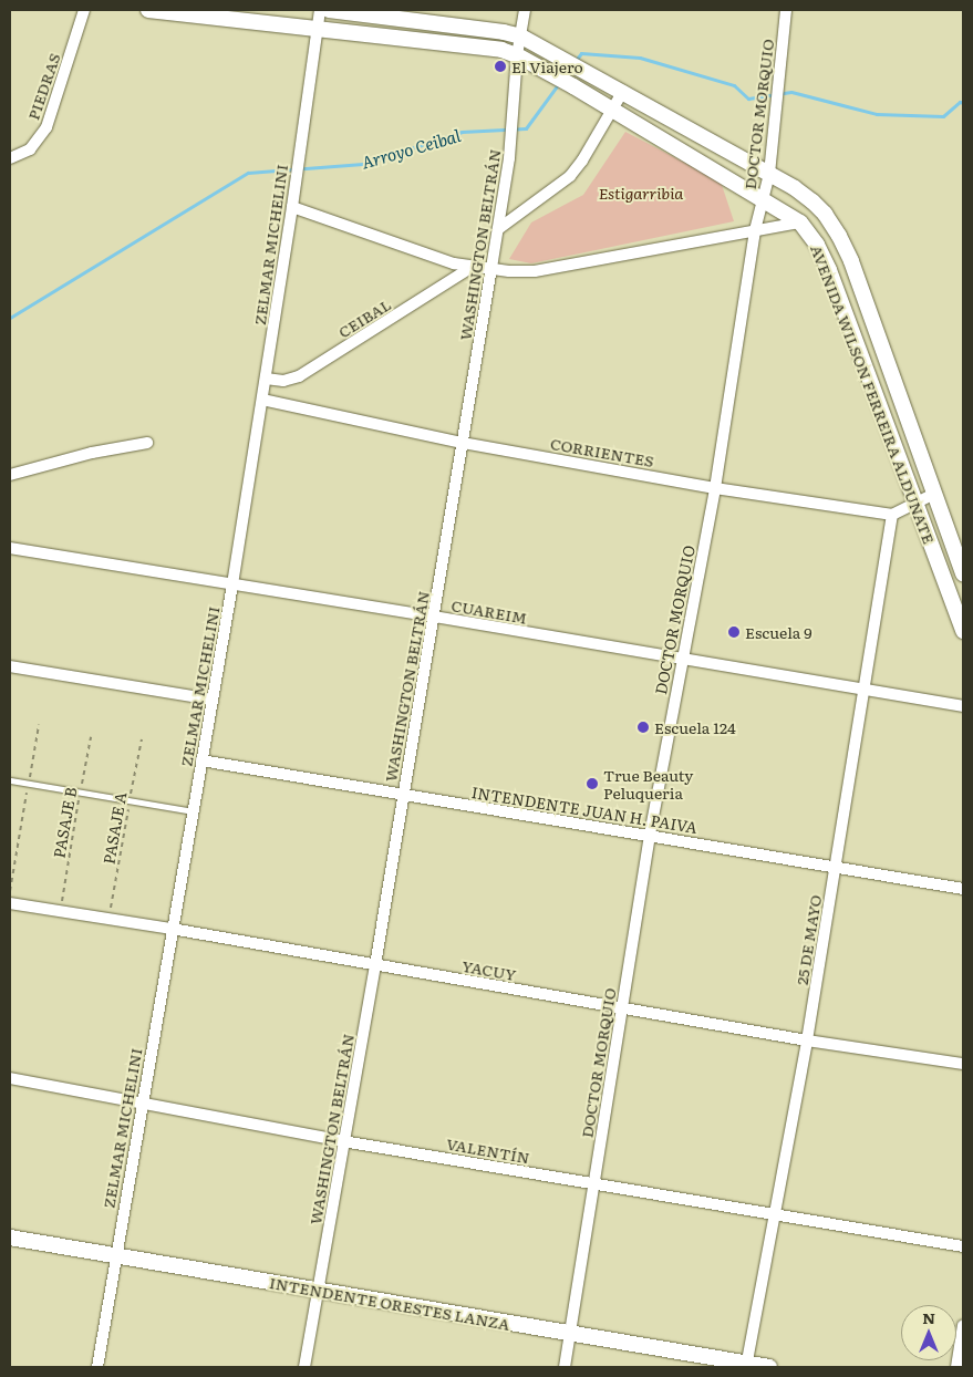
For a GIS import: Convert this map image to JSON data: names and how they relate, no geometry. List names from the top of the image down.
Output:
{
  "streets": {
    "street": [
      "PIEDRAS",
      "DOCTOR MORQUIO",
      "ZELMAR MICHELINI",
      "WASHINGTON BELTRÁN",
      "CEIBAL",
      "AVENIDA WILSON FERREIRA ALDUNATE",
      "CORRIENTES",
      "CUAREIM",
      "INTENDENTE JUAN H. PAIVA",
      "25 DE MAYO",
      "YACUY",
      "VALENTÍN",
      "INTENDENTE ORESTES LANZA"
    ],
    "path": ["PASAJE B", "PASAJE A"]
  },
  "crossings": [
    ["DOCTOR MORQUIO", "AVENIDA WILSON FERREIRA ALDUNATE"],
    ["DOCTOR MORQUIO", "CORRIENTES"],
    ["DOCTOR MORQUIO", "CUAREIM"],
    ["DOCTOR MORQUIO", "INTENDENTE JUAN H. PAIVA"],
    ["DOCTOR MORQUIO", "YACUY"],
    ["DOCTOR MORQUIO", "VALENTÍN"],
    ["DOCTOR MORQUIO", "INTENDENTE ORESTES LANZA"],
    ["ZELMAR MICHELINI", "CEIBAL"],
    ["ZELMAR MICHELINI", "AVENIDA WILSON FERREIRA ALDUNATE"],
    ["ZELMAR MICHELINI", "CORRIENTES"],
    ["ZELMAR MICHELINI", "CUAREIM"],
    ["ZELMAR MICHELINI", "INTENDENTE JUAN H. PAIVA"],
    ["ZELMAR MICHELINI", "YACUY"],
    ["ZELMAR MICHELINI", "VALENTÍN"],
    ["ZELMAR MICHELINI", "INTENDENTE ORESTES LANZA"],
    ["WASHINGTON BELTRÁN", "AVENIDA WILSON FERREIRA ALDUNATE"],
    ["WASHINGTON BELTRÁN", "CORRIENTES"],
    ["WASHINGTON BELTRÁN", "CUAREIM"],
    ["WASHINGTON BELTRÁN", "INTENDENTE JUAN H. PAIVA"],
    ["WASHINGTON BELTRÁN", "YACUY"],
    ["WASHINGTON BELTRÁN", "VALENTÍN"],
    ["WASHINGTON BELTRÁN", "INTENDENTE ORESTES LANZA"],
    ["CORRIENTES", "25 DE MAYO"],
    ["CUAREIM", "25 DE MAYO"],
    ["INTENDENTE JUAN H. PAIVA", "25 DE MAYO"],
    ["PASAJE B", "YACUY"],
    ["PASAJE A", "YACUY"],
    ["25 DE MAYO", "YACUY"],
    ["25 DE MAYO", "VALENTÍN"],
    ["25 DE MAYO", "INTENDENTE ORESTES LANZA"]
  ],
  "water": ["Arroyo Ceibal"],
  "parks": ["Estigarribia"],
  "places": [
    "El Viajero",
    "Escuela 9",
    "Escuela 124",
    "True Beauty Peluqueria"
  ],
  "north": "top"
}
